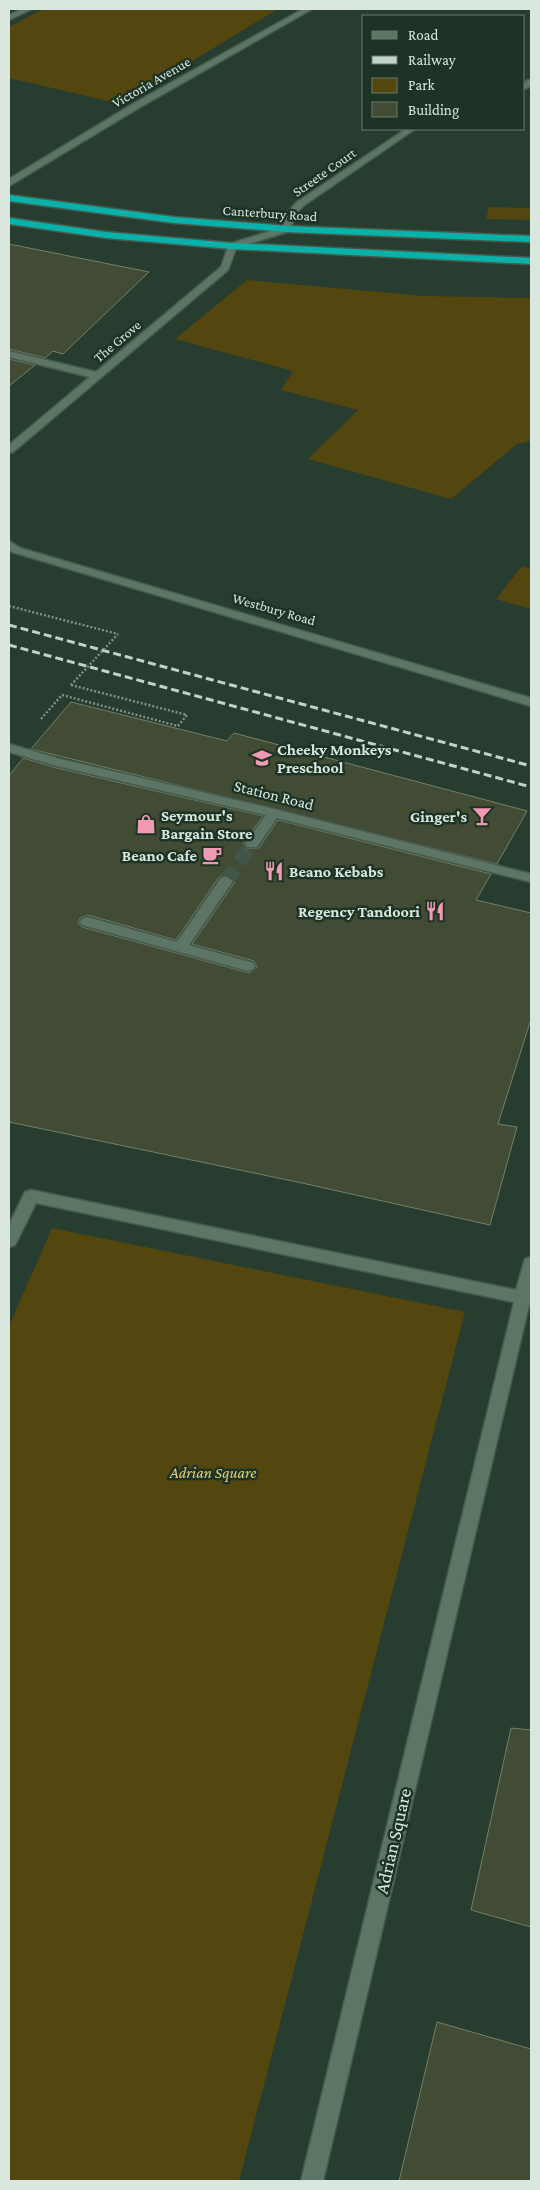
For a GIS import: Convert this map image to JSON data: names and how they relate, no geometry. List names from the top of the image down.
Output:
{
  "streets": {
    "highway": ["Canterbury Road"],
    "street": [
      "Victoria Avenue",
      "Streete Court",
      "The Grove",
      "Westbury Road",
      "Station Road",
      "Adrian Square"
    ]
  },
  "crossings": [
    ["Streete Court", "Canterbury Road"]
  ],
  "parks": ["Adrian Square"],
  "places": {
    "school or university": ["Cheeky Monkeys Preschool"],
    "bar": ["Ginger's"],
    "shop": ["Seymour's Bargain Store"],
    "cafe": ["Beano Cafe"],
    "restaurant": ["Beano Kebabs", "Regency Tandoori"]
  },
  "legend": [
    "Road",
    "Railway",
    "Park",
    "Building"
  ]
}
